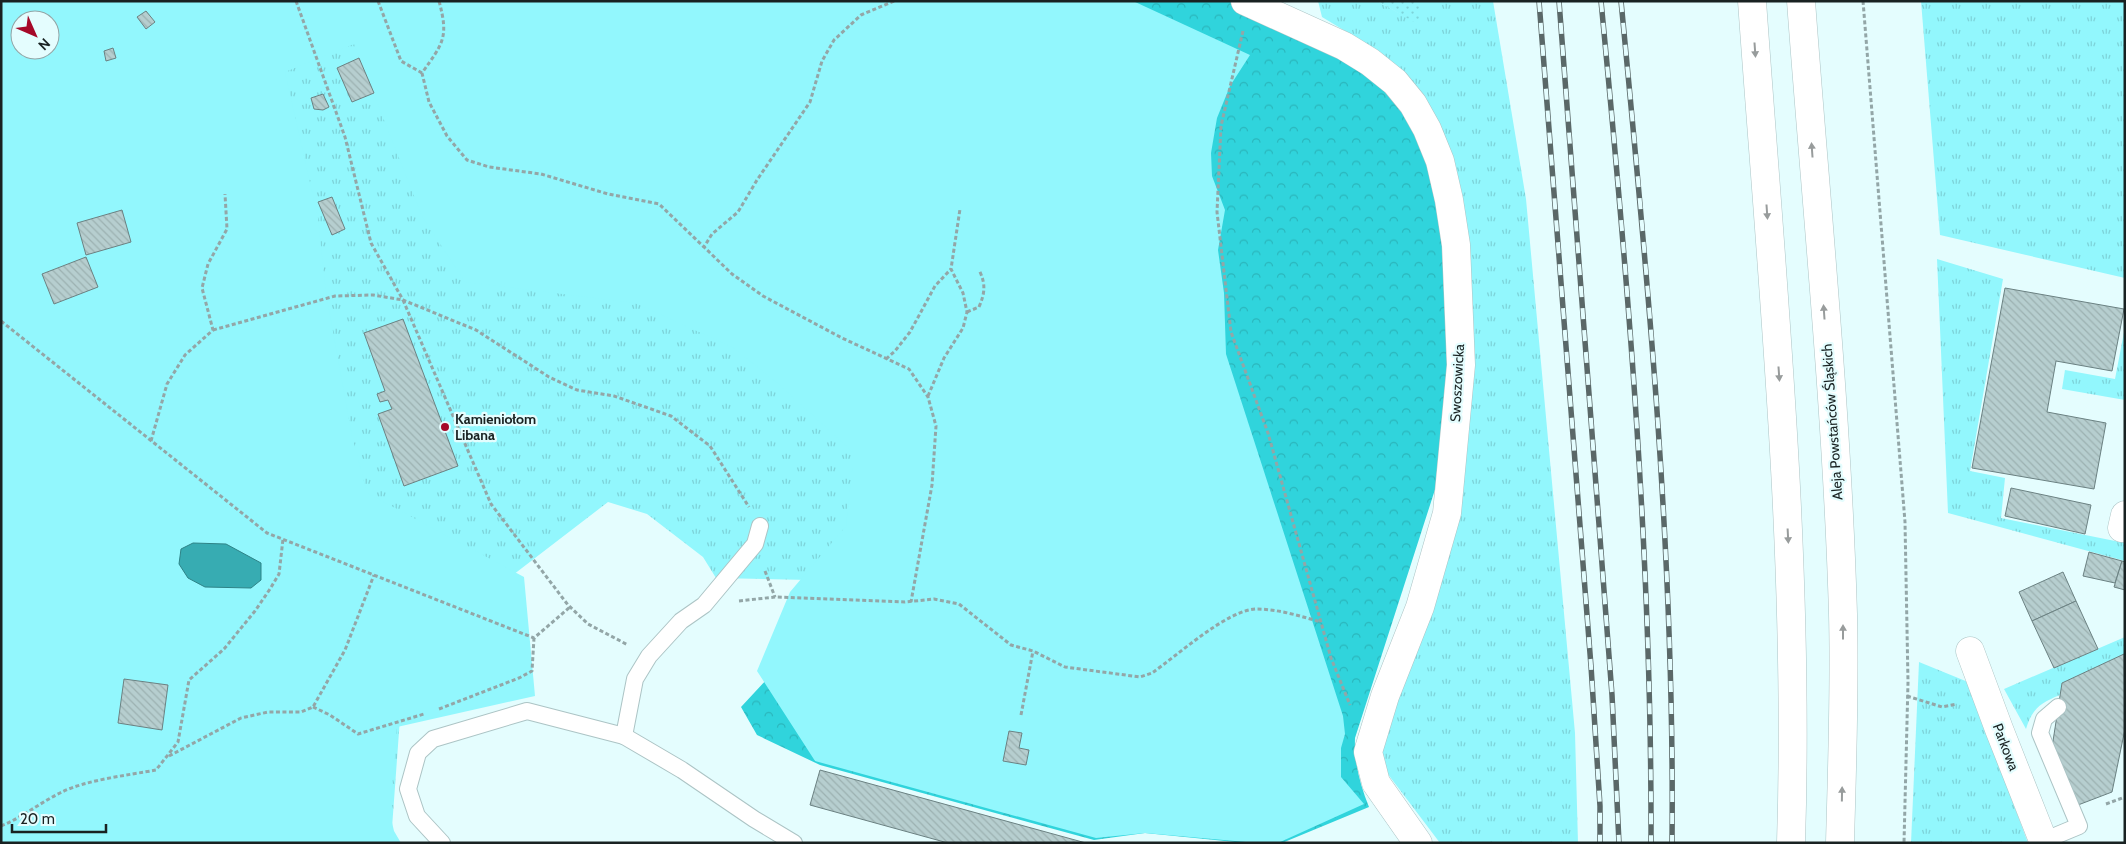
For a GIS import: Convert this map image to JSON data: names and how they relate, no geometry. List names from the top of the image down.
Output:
{
  "streets": {
    "main road": ["Swoszowicka", "Aleja Powstańców Śląskich", "Parkowa"]
  },
  "places": ["Kamieniołom Libana"],
  "scale_bar": "20 m",
  "north": "bottom right"
}
